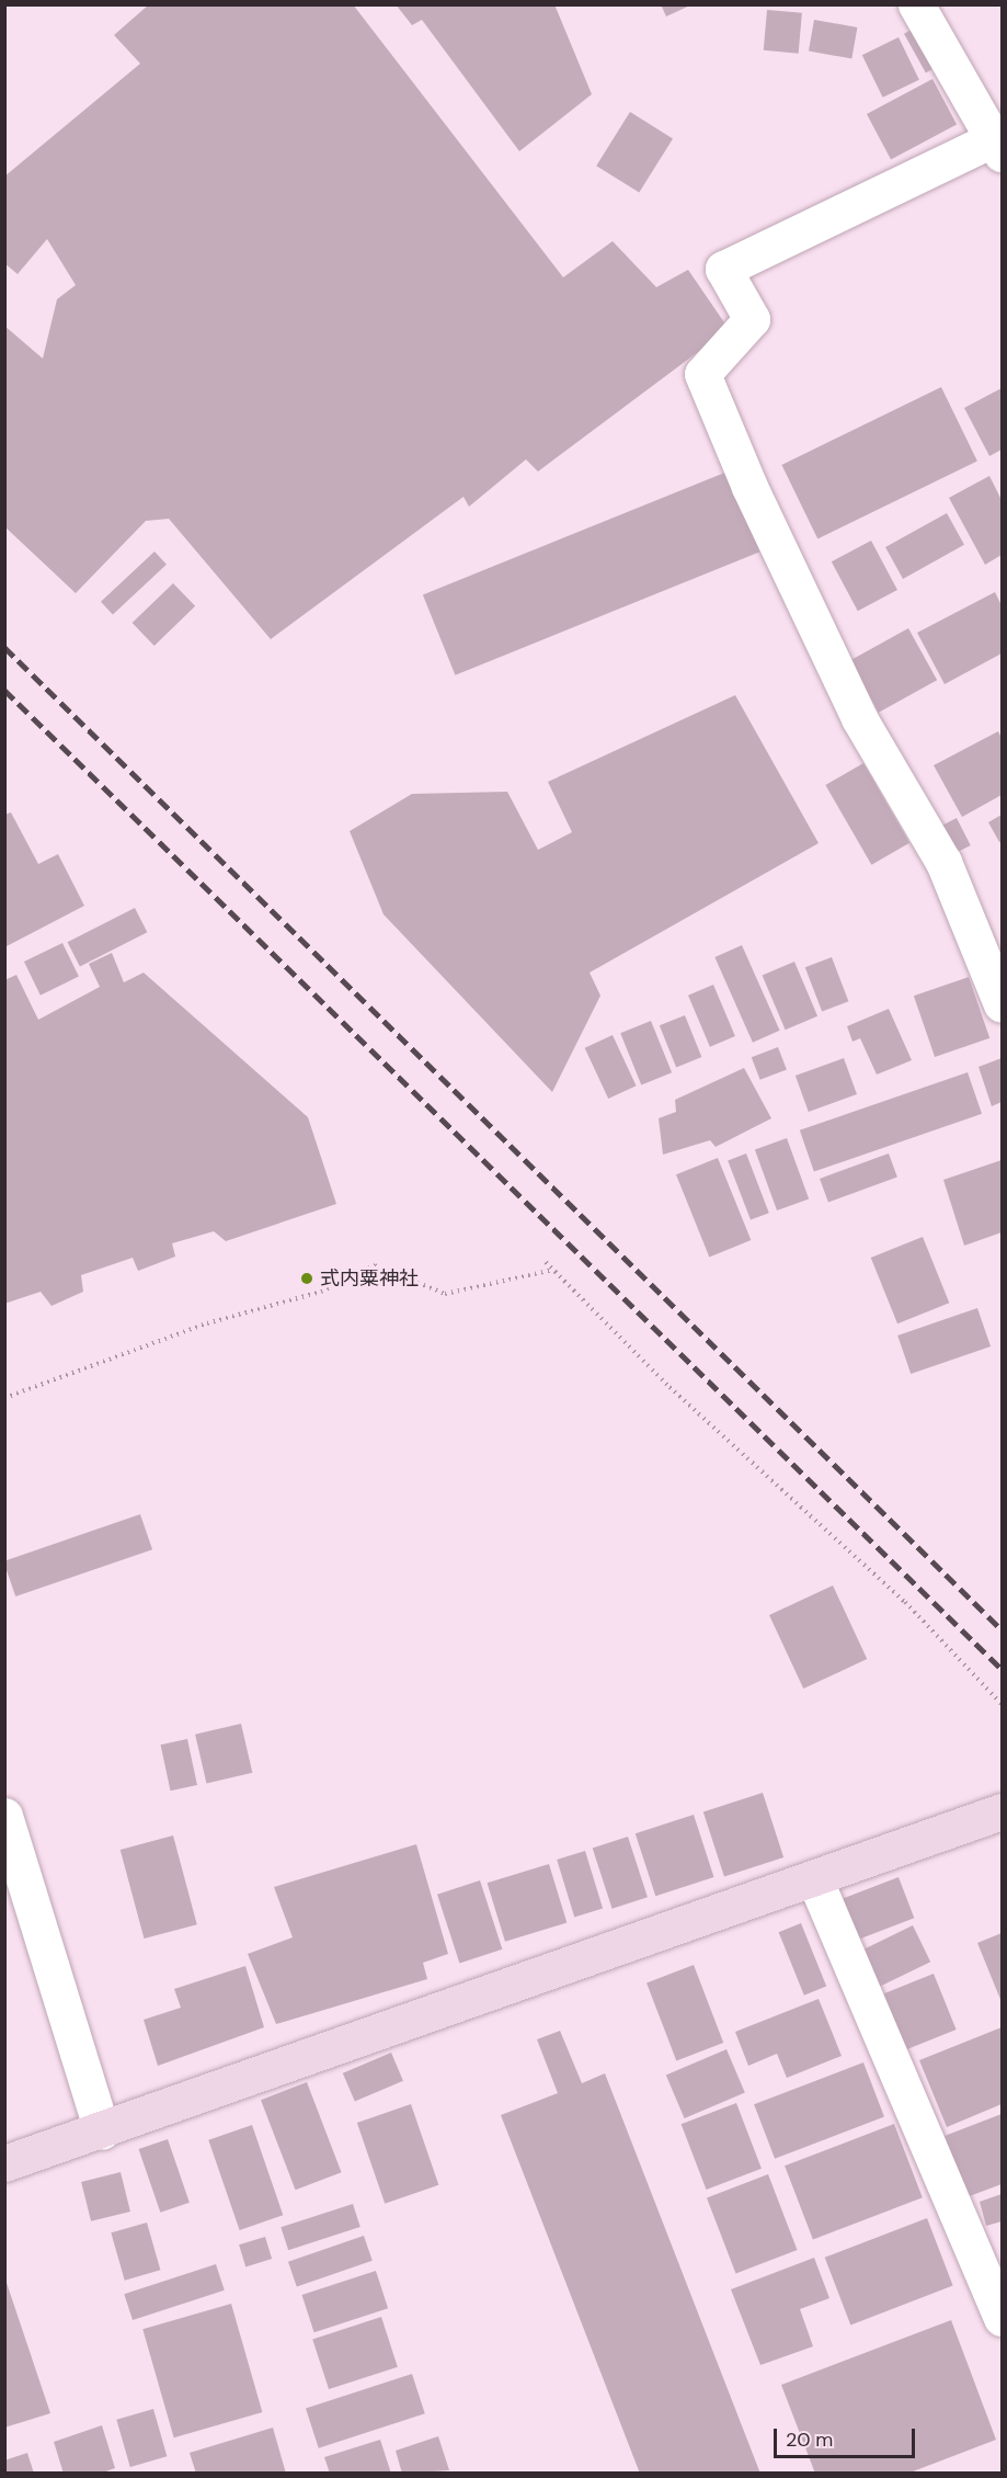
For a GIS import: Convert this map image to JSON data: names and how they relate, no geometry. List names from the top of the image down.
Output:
{
  "places": ["式内粟神社"],
  "scale_bar": "20 m"
}
